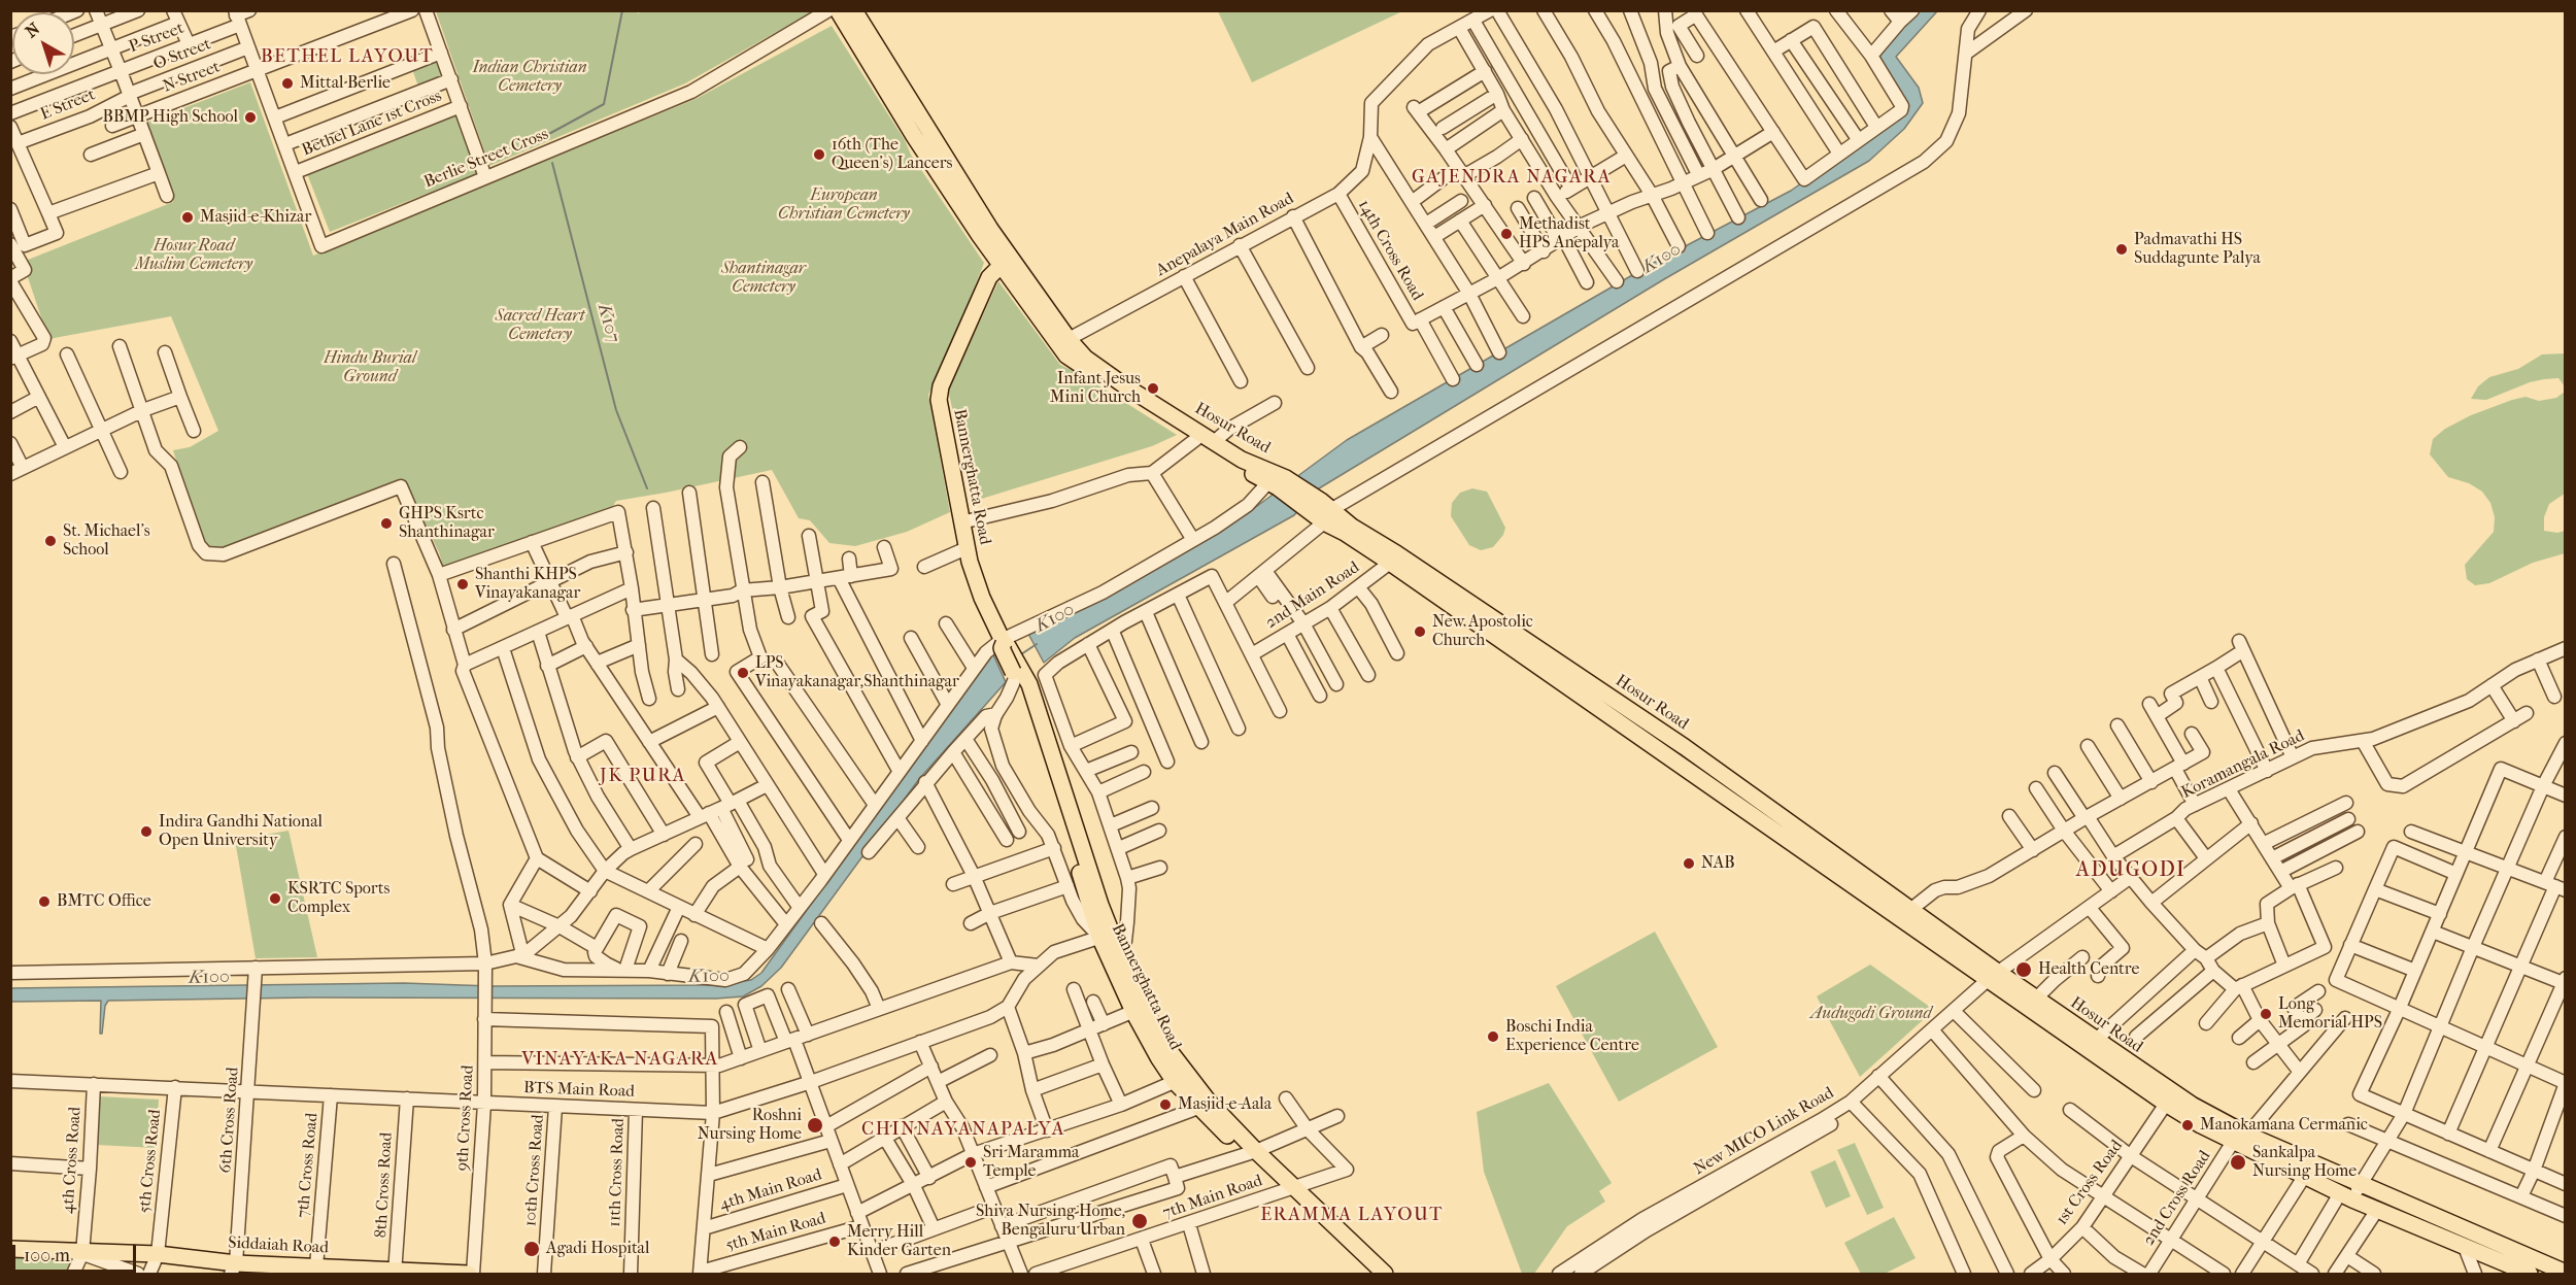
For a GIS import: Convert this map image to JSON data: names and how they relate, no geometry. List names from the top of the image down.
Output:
{
  "streets": {
    "main road": ["Hosur Road", "Bannerghatta Road", "Siddaiah Road"],
    "street": [
      "P Street",
      "O Street",
      "N Street",
      "E Street",
      "Bethel Lane 1st Cross",
      "Berlie Street Cross",
      "Anepalaya Main Road",
      "14th Cross Road",
      "2nd Main Road",
      "Koramangala Road",
      "BTS Main Road",
      "9th Cross Road",
      "6th Cross Road",
      "New MICO Link Road",
      "4th Cross Road",
      "5th Cross Road",
      "7th Cross Road",
      "10th Cross Road",
      "11th Cross Road",
      "1st Cross Road",
      "8th Cross Road",
      "4th Main Road",
      "7th Main Road",
      "2nd Cross Road",
      "5th Main Road"
    ]
  },
  "crossings": [
    ["P Street", "Berlie Street Cross"],
    ["O Street", "E Street"],
    ["O Street", "Berlie Street Cross"],
    ["N Street", "Berlie Street Cross"],
    ["Bethel Lane 1st Cross", "Berlie Street Cross"],
    ["Anepalaya Main Road", "14th Cross Road"],
    ["Anepalaya Main Road", "Hosur Road"],
    ["Hosur Road", "Bannerghatta Road"],
    ["Hosur Road", "2nd Main Road"],
    ["Hosur Road", "New MICO Link Road"],
    ["Hosur Road", "1st Cross Road"],
    ["Hosur Road", "2nd Cross Road"],
    ["Bannerghatta Road", "7th Main Road"],
    ["BTS Main Road", "9th Cross Road"],
    ["BTS Main Road", "6th Cross Road"],
    ["BTS Main Road", "4th Cross Road"],
    ["BTS Main Road", "5th Cross Road"],
    ["BTS Main Road", "7th Cross Road"],
    ["BTS Main Road", "10th Cross Road"],
    ["BTS Main Road", "11th Cross Road"],
    ["BTS Main Road", "8th Cross Road"],
    ["9th Cross Road", "Siddaiah Road"],
    ["6th Cross Road", "Siddaiah Road"],
    ["4th Cross Road", "Siddaiah Road"],
    ["5th Cross Road", "Siddaiah Road"],
    ["7th Cross Road", "Siddaiah Road"],
    ["8th Cross Road", "Siddaiah Road"]
  ],
  "districts": [
    "BETHEL LAYOUT",
    "GAJENDRA NAGARA",
    "JK PURA",
    "ADUGODI",
    "VINAYAKA NAGARA",
    "CHINNAYANAPALYA",
    "ERAMMA LAYOUT"
  ],
  "water": ["K100", "K107"],
  "parks": [
    "Indian Christian Cemetery",
    "European Christian Cemetery",
    "Hosur Road Muslim Cemetery",
    "Shantinagar Cemetery",
    "Sacred Heart Cemetery",
    "Hindu Burial Ground",
    "Audugodi Ground"
  ],
  "places": [
    "Mittal Berlie",
    "BBMP High School",
    "16th (The Queen's) Lancers",
    "Masjid-e-Khizar",
    "Methadist HPS Anepalya",
    "Padmavathi HS Suddagunte Palya",
    "Infant Jesus Mini Church",
    "GHPS Ksrtc Shanthinagar",
    "St. Michael's School",
    "Shanthi KHPS Vinayakanagar",
    "New Apostolic Church",
    "LPS Vinayakanagar,Shanthinagar",
    "Indira Gandhi National Open University",
    "NAB",
    "KSRTC Sports Complex",
    "BMTC Office",
    "Health Centre",
    "Long Memorial HPS",
    "Boschi India Experience Centre",
    "Masjid-e-Aala",
    "Roshni Nursing Home",
    "Manokamana Cermanic",
    "Sri Maramma Temple",
    "Sankalpa Nursing Home",
    "Shiva Nursing Home, Bengaluru Urban",
    "Merry Hill Kinder Garten",
    "Agadi Hospital"
  ],
  "scale_bar": "100 m",
  "north": "top left"
}
